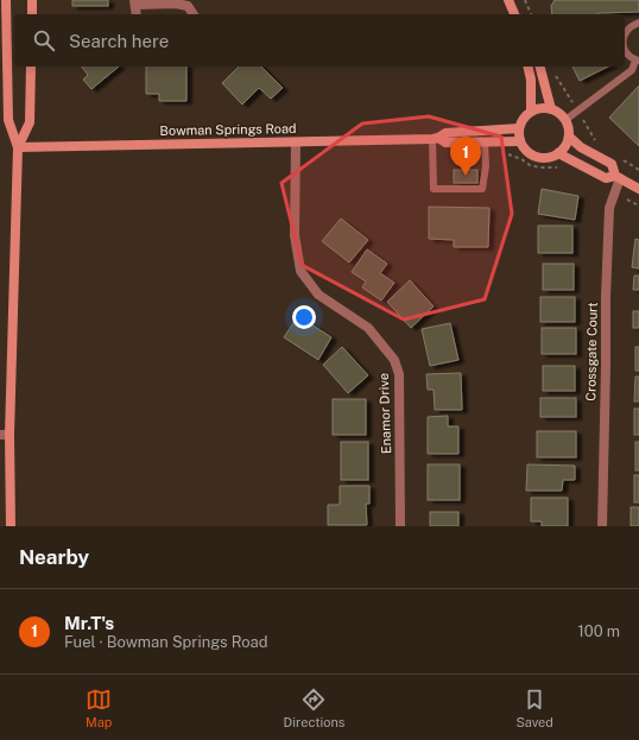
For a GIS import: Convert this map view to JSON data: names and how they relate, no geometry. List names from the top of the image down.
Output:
{
  "streets": {
    "street": ["Bowman Springs Road", "Crossgate Court", "Enamor Drive"]
  },
  "crossings": [
    ["Bowman Springs Road", "Enamor Drive"]
  ],
  "page": {
    "search": "Search here",
    "pins": "1",
    "heading": "Nearby",
    "list": [
      {
        "mark": "1",
        "name": "Mr.T's",
        "note": "Fuel · Bowman Springs Road",
        "value": "100 m"
      }
    ],
    "nav": ["Map", "Directions", "Saved"]
  }
}
